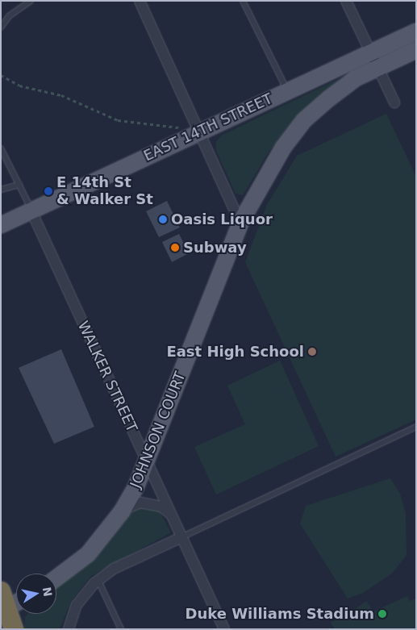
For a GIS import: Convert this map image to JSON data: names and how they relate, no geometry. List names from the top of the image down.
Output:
{
  "streets": {
    "main road": ["EAST 14TH STREET", "JOHNSON COURT"],
    "street": ["WALKER STREET"]
  },
  "crossings": [
    ["EAST 14TH STREET", "WALKER STREET"],
    ["WALKER STREET", "JOHNSON COURT"]
  ],
  "places": [
    "E 14th St & Walker St",
    "Oasis Liquor",
    "Subway",
    "East High School",
    "Duke Williams Stadium"
  ],
  "north": "right"
}
